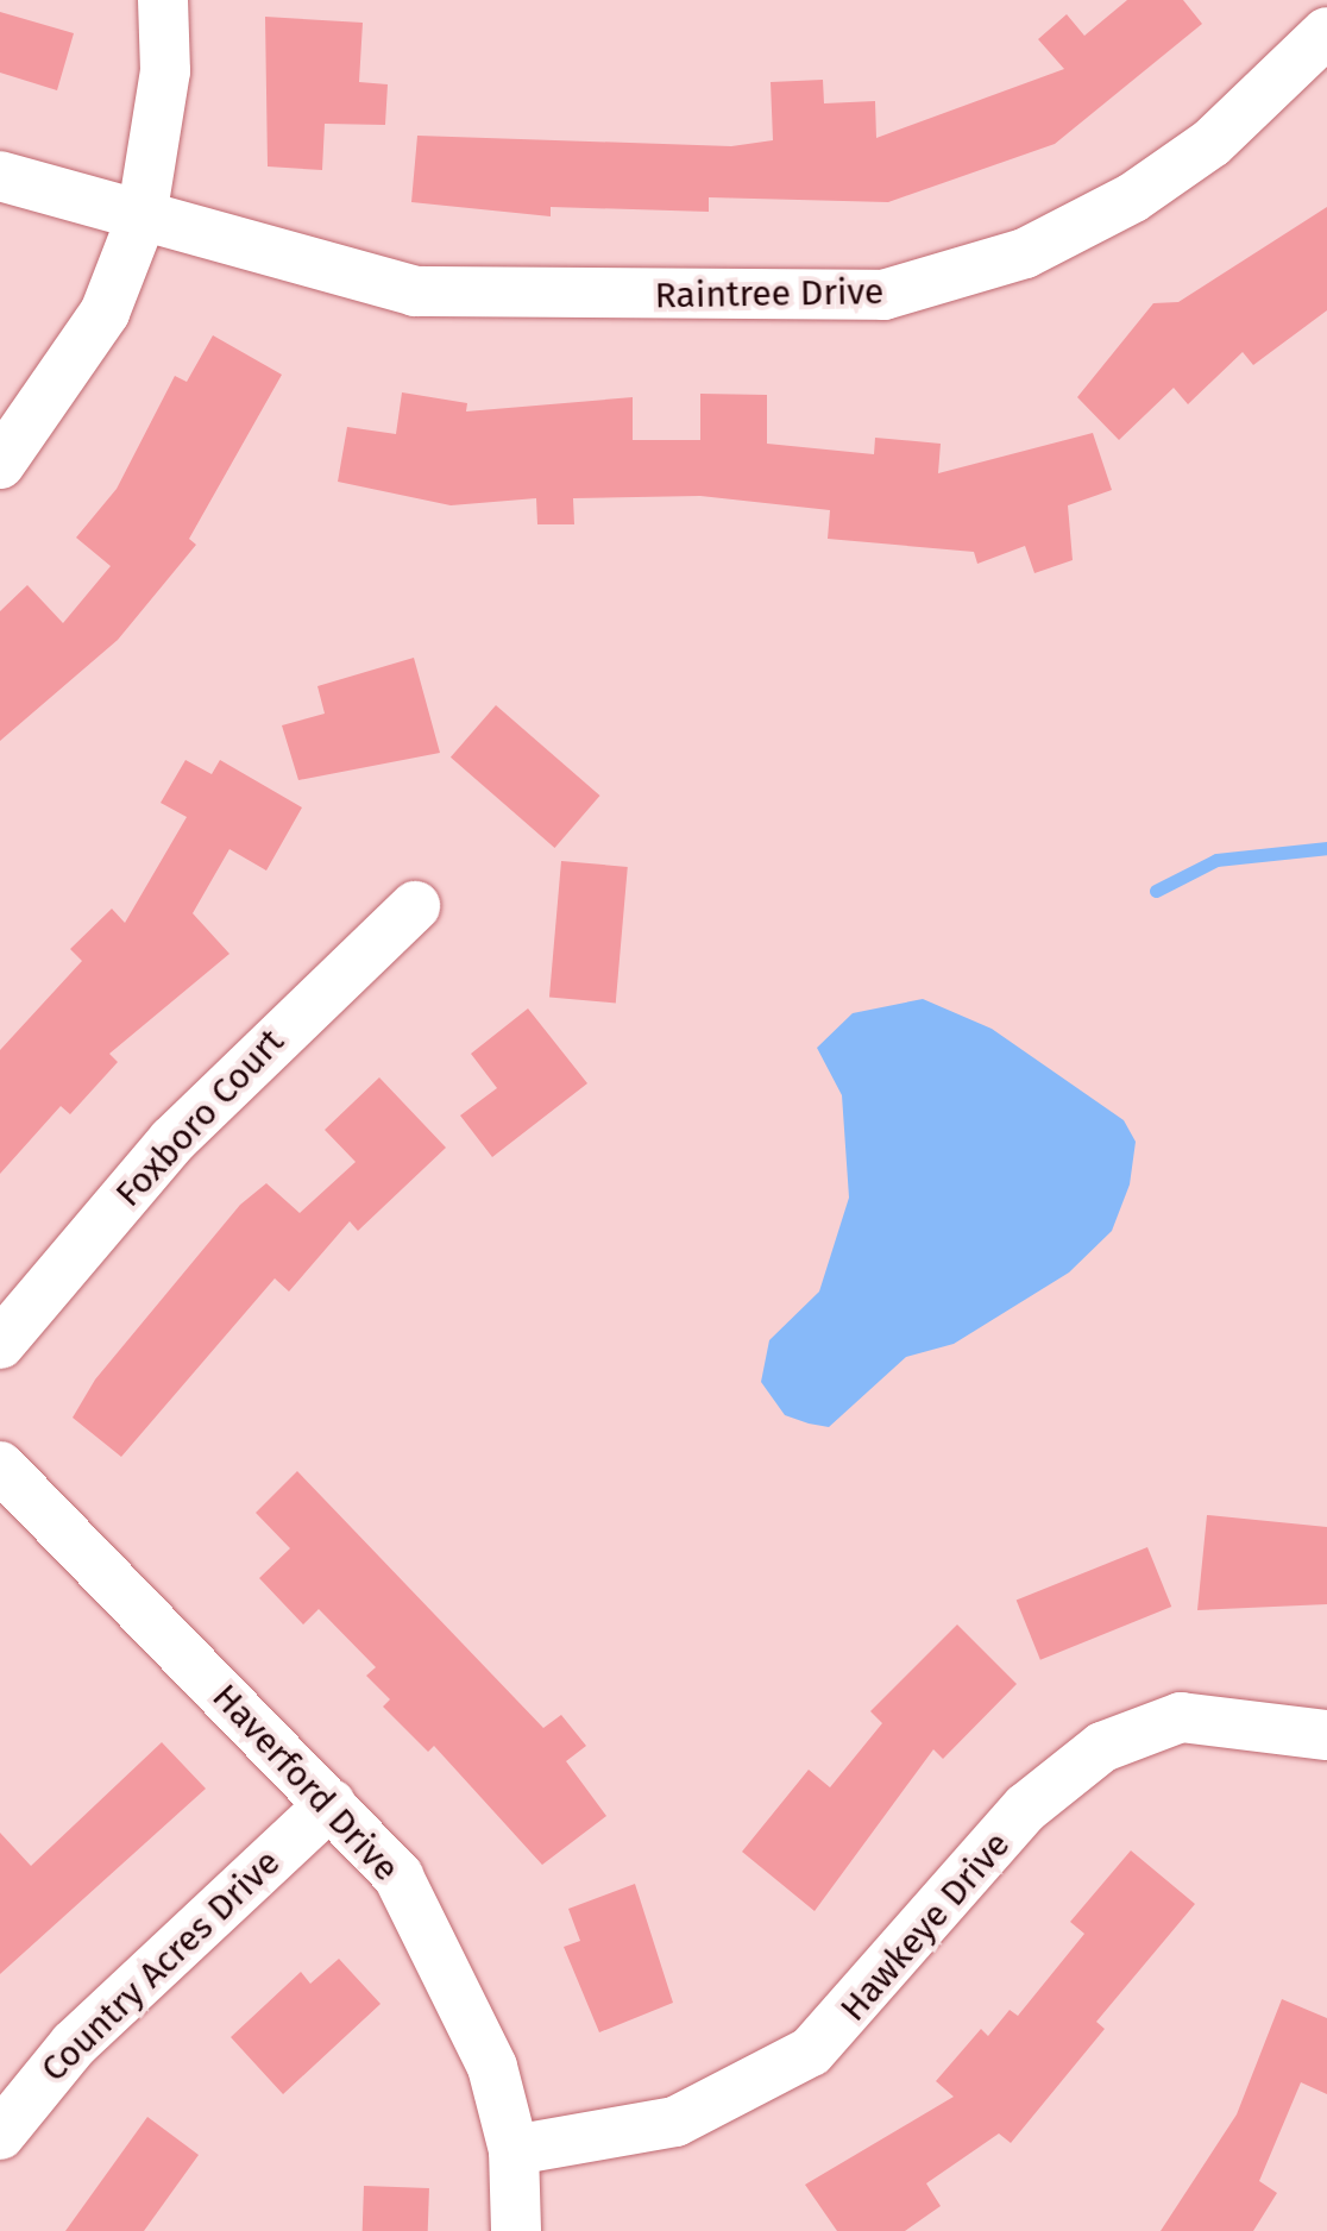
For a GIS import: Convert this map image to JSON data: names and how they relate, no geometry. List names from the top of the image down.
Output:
{
  "streets": {
    "street": [
      "Raintree Drive",
      "Foxboro Court",
      "Haverford Drive",
      "Hawkeye Drive",
      "Country Acres Drive"
    ]
  },
  "crossings": [
    ["Haverford Drive", "Hawkeye Drive"],
    ["Haverford Drive", "Country Acres Drive"]
  ]
}
